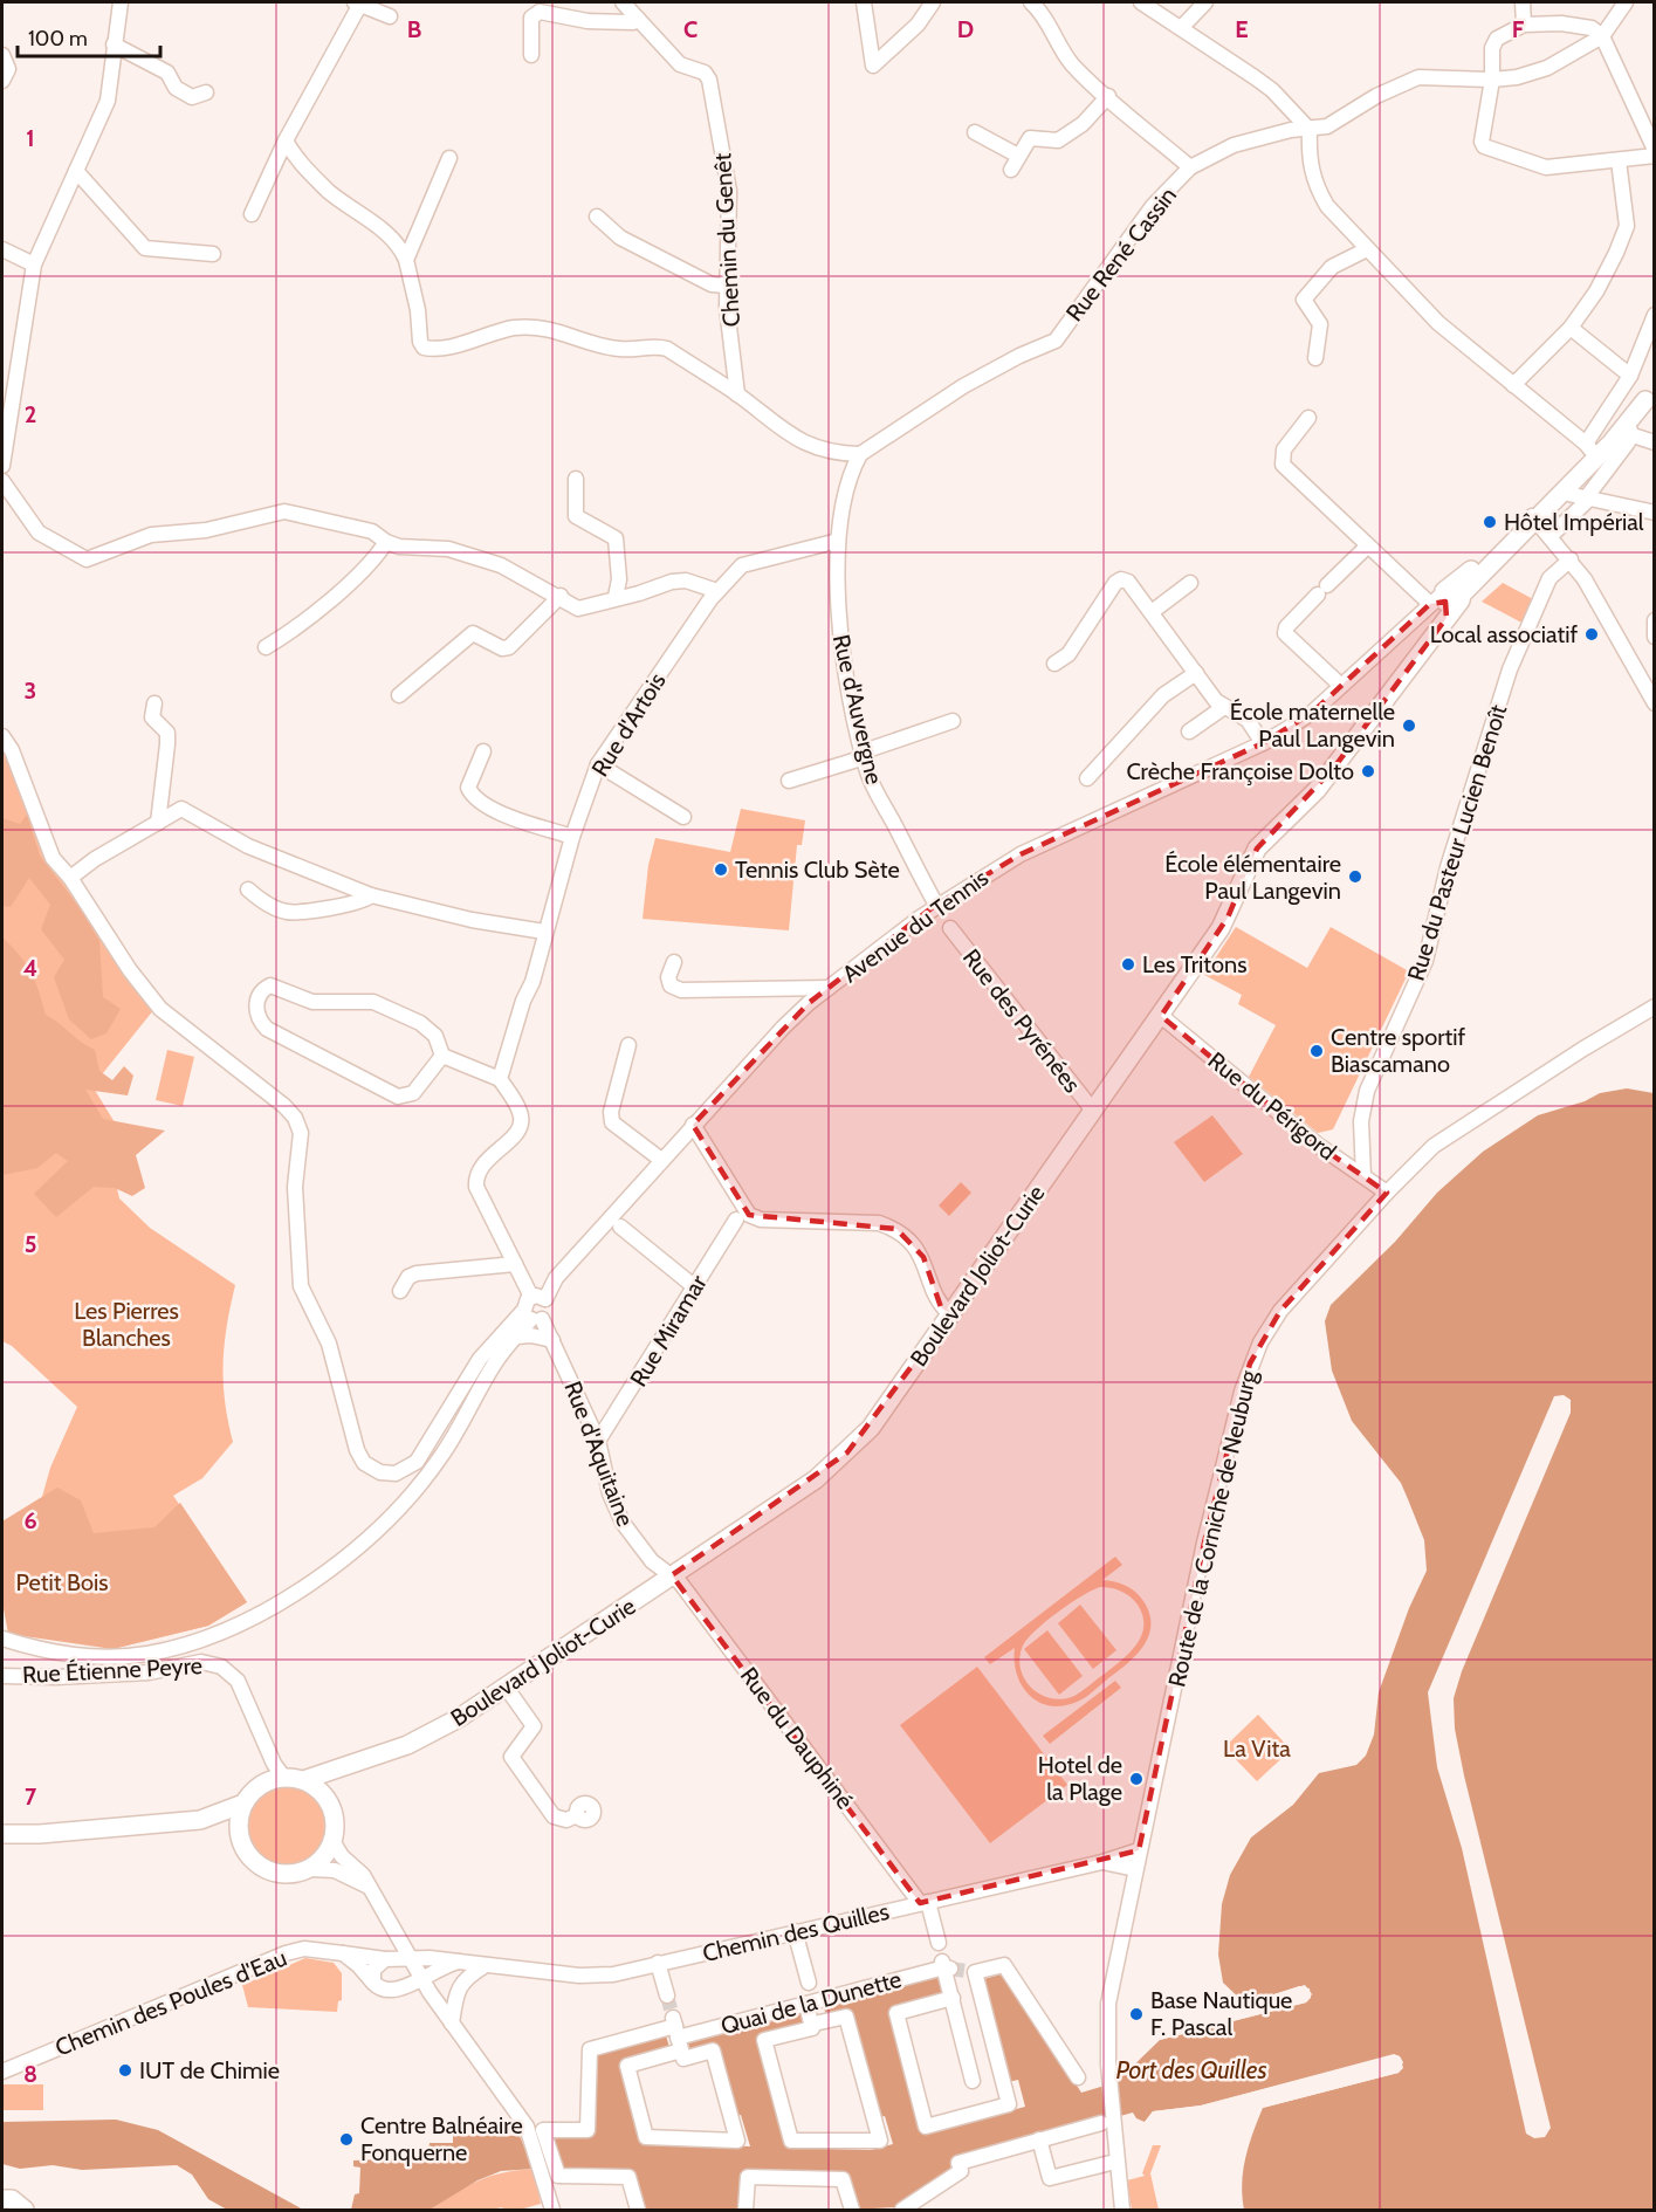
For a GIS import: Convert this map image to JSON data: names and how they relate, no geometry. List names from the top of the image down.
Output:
{
  "streets": {
    "main road": ["Avenue du Tennis", "Boulevard Joliot-Curie"],
    "street": [
      "Chemin du Genêt",
      "Rue René Cassin",
      "Rue d'Auvergne",
      "Rue d'Artois",
      "Rue du Pasteur Lucien Benoît",
      "Rue des Pyrénées",
      "Rue du Périgord",
      "Rue Miramar",
      "Rue d'Aquitaine",
      "Route de la Corniche de Neuburg",
      "Rue Étienne Peyre",
      "Rue du Dauphiné",
      "Chemin des Quilles",
      "Chemin des Poules d'Eau",
      "Quai de la Dunette"
    ]
  },
  "crossings": [
    ["Rue d'Auvergne", "Rue d'Artois"],
    ["Rue d'Auvergne", "Avenue du Tennis"],
    ["Rue d'Artois", "Rue d'Aquitaine"],
    ["Rue du Pasteur Lucien Benoît", "Rue du Périgord"],
    ["Avenue du Tennis", "Boulevard Joliot-Curie"],
    ["Avenue du Tennis", "Rue d'Aquitaine"],
    ["Rue des Pyrénées", "Boulevard Joliot-Curie"],
    ["Rue du Périgord", "Boulevard Joliot-Curie"],
    ["Rue du Périgord", "Route de la Corniche de Neuburg"],
    ["Boulevard Joliot-Curie", "Rue d'Aquitaine"],
    ["Boulevard Joliot-Curie", "Rue Étienne Peyre"],
    ["Boulevard Joliot-Curie", "Rue du Dauphiné"],
    ["Rue Miramar", "Rue d'Aquitaine"],
    ["Rue d'Aquitaine", "Rue du Dauphiné"],
    ["Route de la Corniche de Neuburg", "Chemin des Quilles"],
    ["Rue du Dauphiné", "Chemin des Quilles"],
    ["Chemin des Quilles", "Chemin des Poules d'Eau"]
  ],
  "water": ["Port des Quilles"],
  "parks": ["Les Pierres Blanches", "Petit Bois", "La Vita"],
  "places": [
    "Hôtel Impérial",
    "Local associatif",
    "École maternelle Paul Langevin",
    "Crèche Françoise Dolto",
    "Tennis Club Sète",
    "École élémentaire Paul Langevin",
    "Les Tritons",
    "Centre sportif Biascamano",
    "Hotel de la Plage",
    "Base Nautique F. Pascal",
    "IUT de Chimie",
    "Centre Balnéaire Fonquerne"
  ],
  "scale_bar": "100 m",
  "grid": {
    "columns": [
      "B",
      "C",
      "D",
      "E",
      "F"
    ],
    "rows": [
      "1",
      "2",
      "3",
      "4",
      "5",
      "6",
      "7",
      "8"
    ]
  }
}
